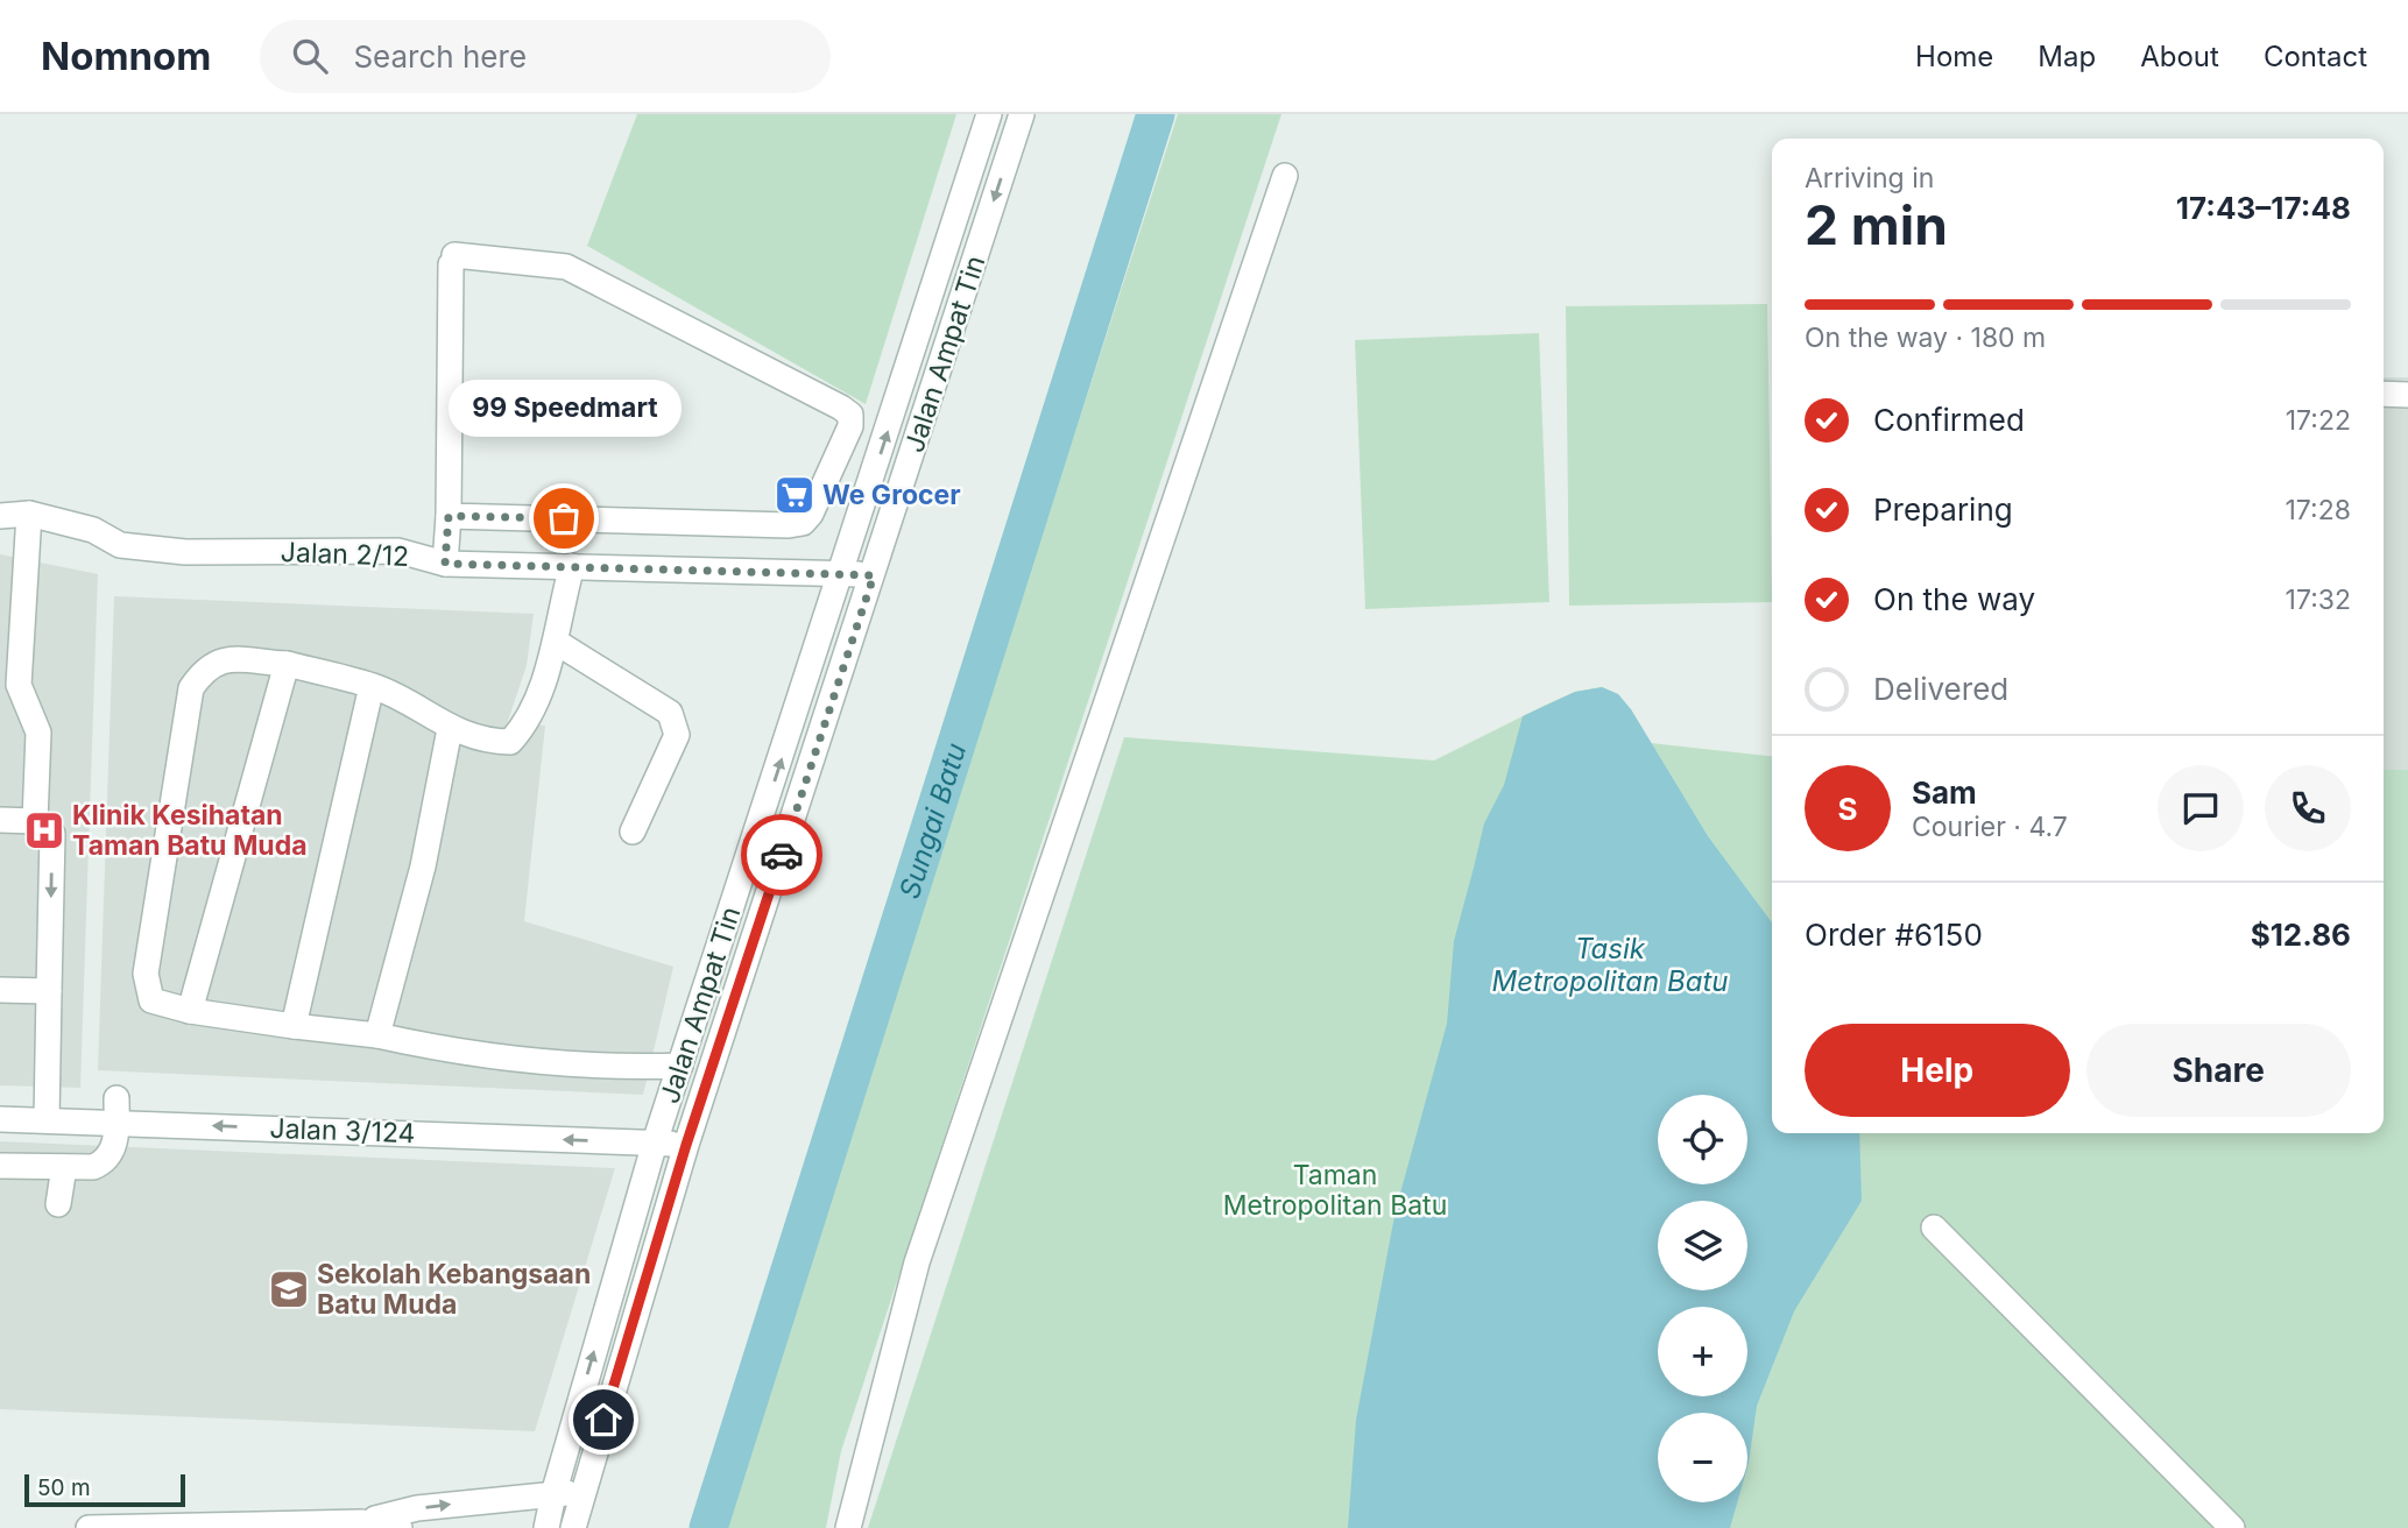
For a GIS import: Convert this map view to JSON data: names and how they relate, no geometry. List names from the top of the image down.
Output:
{
  "streets": {
    "street": ["Jalan Ampat Tin", "Jalan 2/12", "Jalan 3/124"]
  },
  "crossings": [
    ["Jalan Ampat Tin", "Jalan 2/12"],
    ["Jalan Ampat Tin", "Jalan 3/124"]
  ],
  "water": ["Sungai Batu", "Tasik Metropolitan Batu"],
  "parks": ["Taman Metropolitan Batu"],
  "places": {
    "supermarket": ["We Grocer"],
    "other": ["99 Speedmart"],
    "hospital": ["Klinik Kesihatan Taman Batu Muda"],
    "school or university": ["Sekolah Kebangsaan Batu Muda"]
  },
  "scale_bar": "50 m",
  "page": {
    "header": "Nomnom",
    "search": "Search here",
    "nav": [
      "Home",
      "Map",
      "About",
      "Contact"
    ],
    "heading": ["2 min", "Arriving in", "17:43–17:48"],
    "panel": [
      "Sam",
      "Courier · 4.7",
      "Order #6150",
      "$12.86"
    ],
    "bar": "On the way · 180 m",
    "list": [
      ["Confirmed", "17:22"],
      ["Preparing", "17:28"],
      ["On the way", "17:32"],
      "Delivered"
    ],
    "bubble": "99 Speedmart",
    "round": "S",
    "buttons": ["Help", "Share"],
    "map_buttons": ["+", "−"],
    "scale": "50 m"
  }
}
